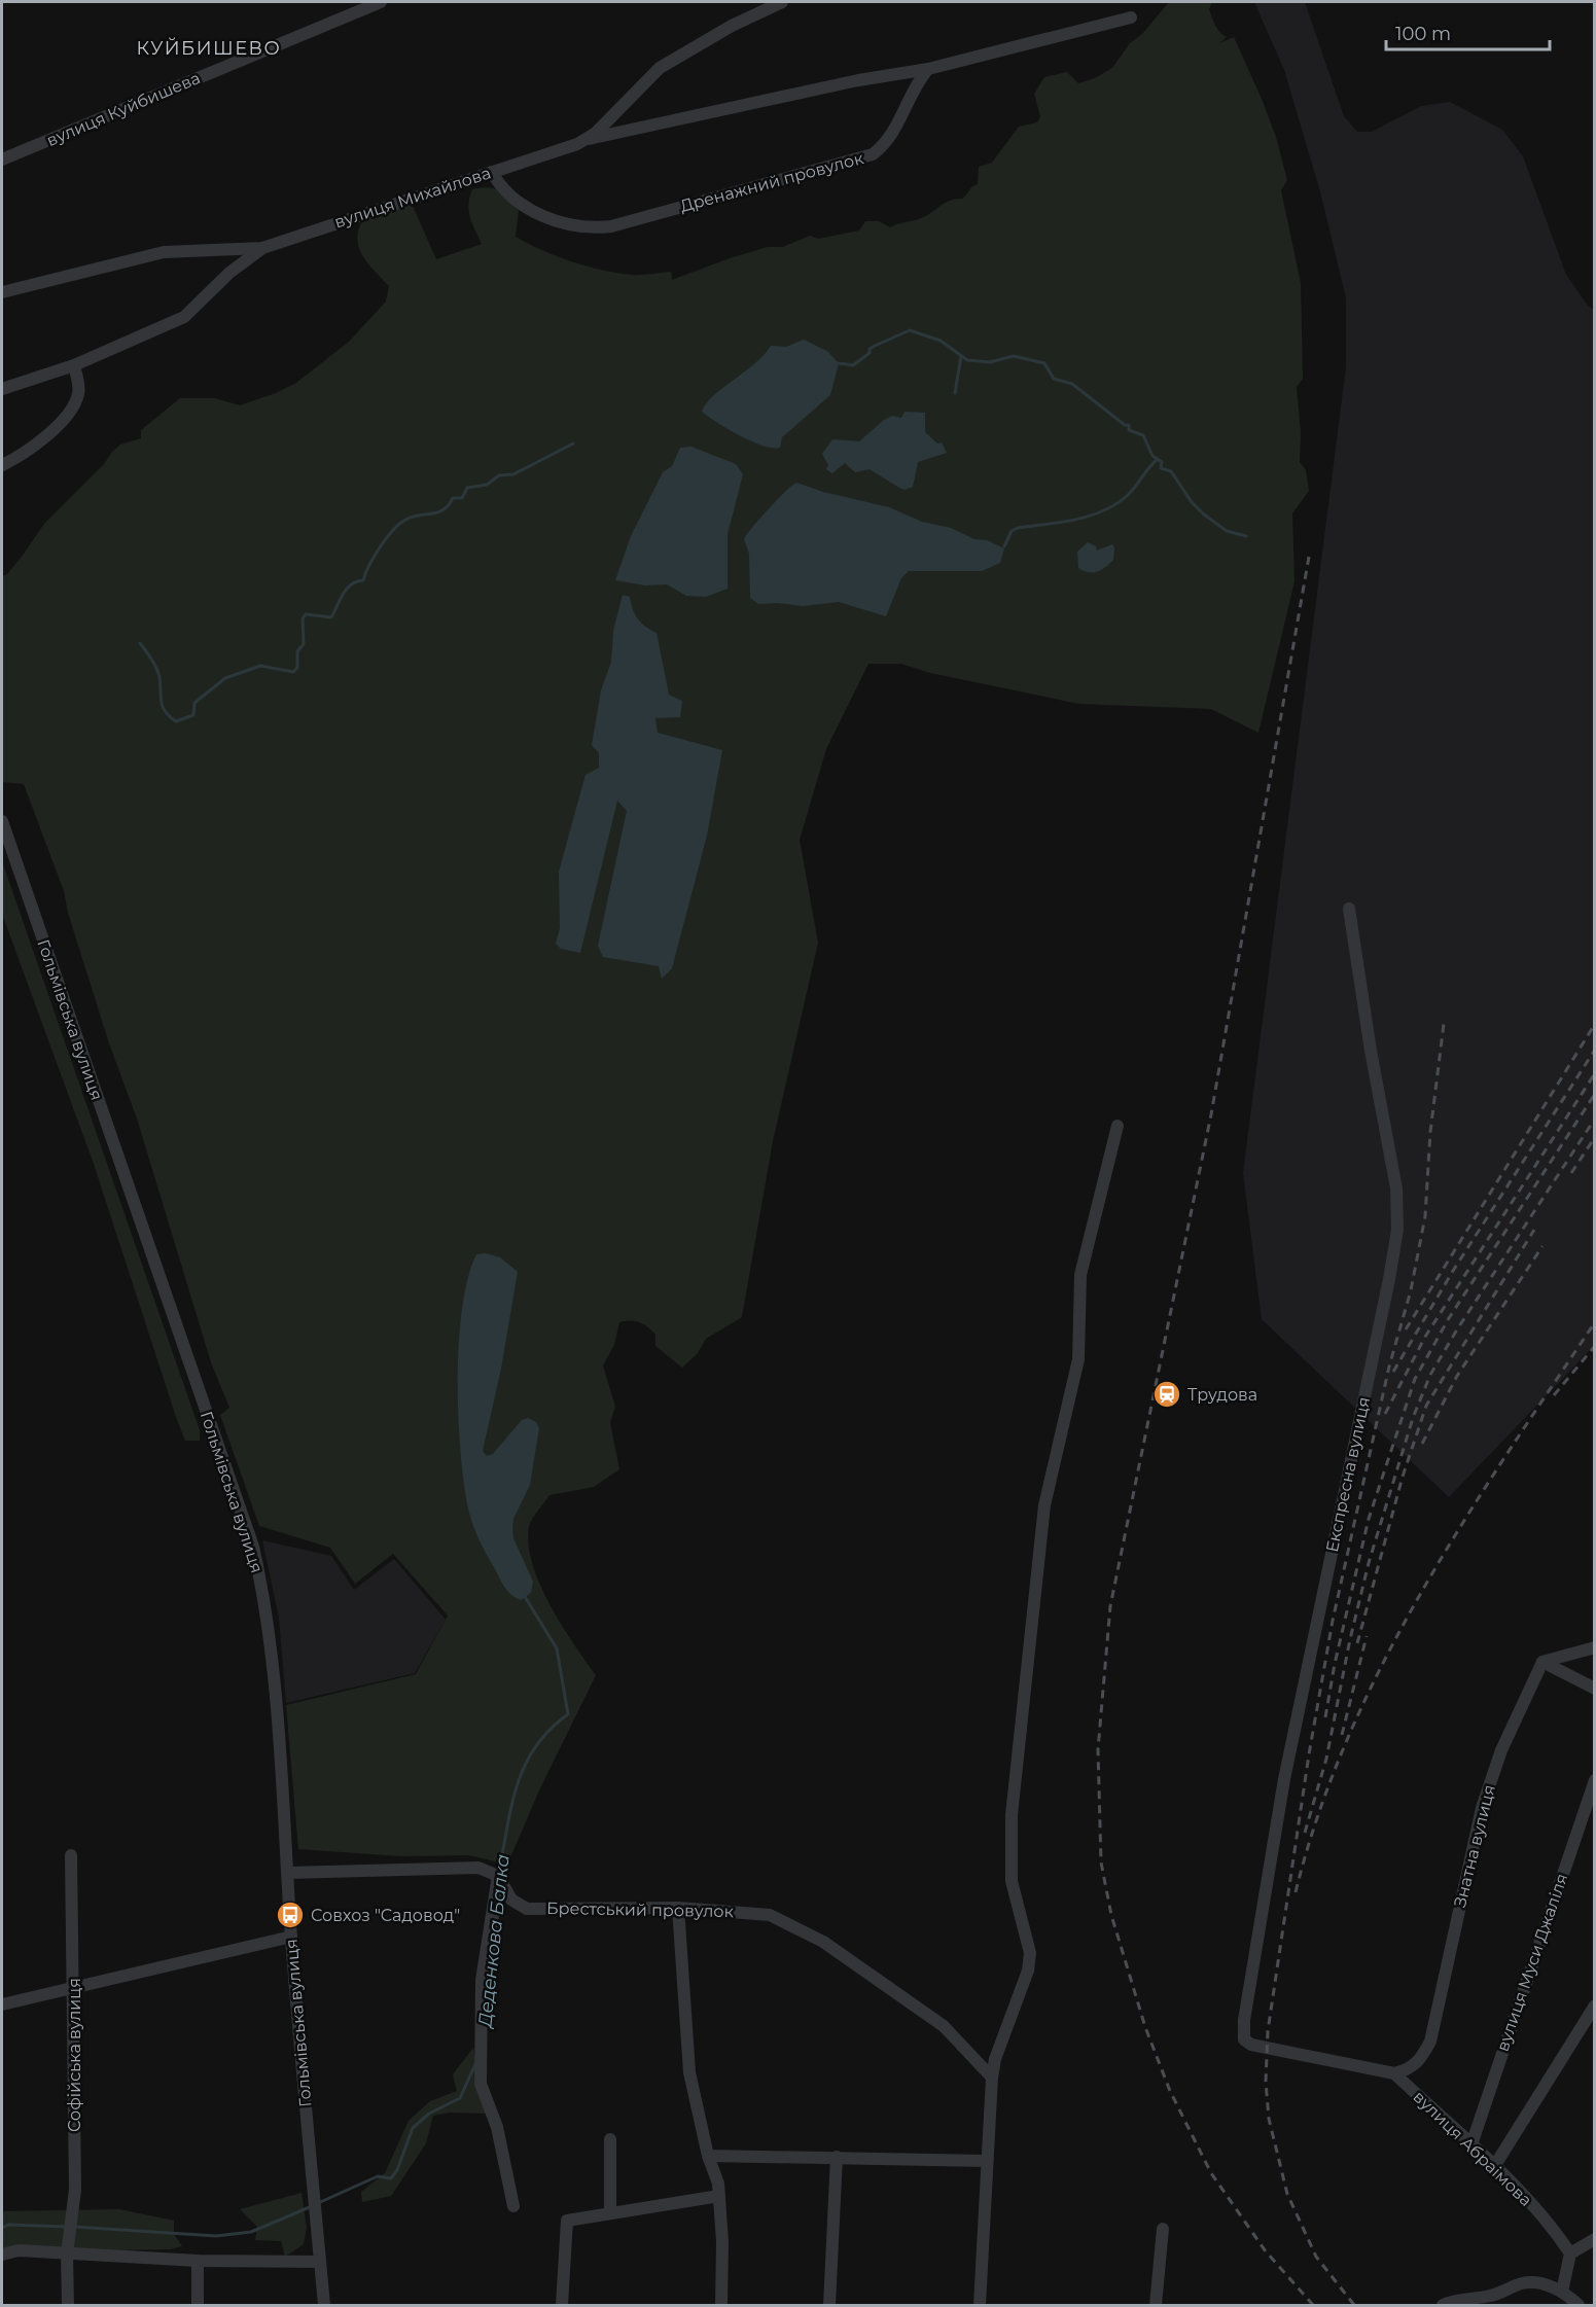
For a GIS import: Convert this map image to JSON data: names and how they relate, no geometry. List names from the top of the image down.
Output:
{
  "streets": {
    "street": [
      "вулиця Куйбишева",
      "Дренажний провулок",
      "вулиця Михайлова",
      "Гольмівська вулиця",
      "Експресна вулиця",
      "Знатна вулиця",
      "Брестський провулок",
      "вулиця Муси Джаліля",
      "Софійська вулиця",
      "вулиця Абраімова"
    ]
  },
  "crossings": [
    ["Дренажний провулок", "вулиця Михайлова"],
    ["Експресна вулиця", "Знатна вулиця"],
    ["Експресна вулиця", "вулиця Абраімова"],
    ["Знатна вулиця", "вулиця Абраімова"],
    ["вулиця Муси Джаліля", "вулиця Абраімова"]
  ],
  "districts": ["КУЙБИШЕВО"],
  "water": ["Деденкова Балка"],
  "places": {
    "station": ["Трудова"],
    "bus stop": ["Совхоз \"Садовод\""]
  },
  "scale_bar": "100 m"
}
